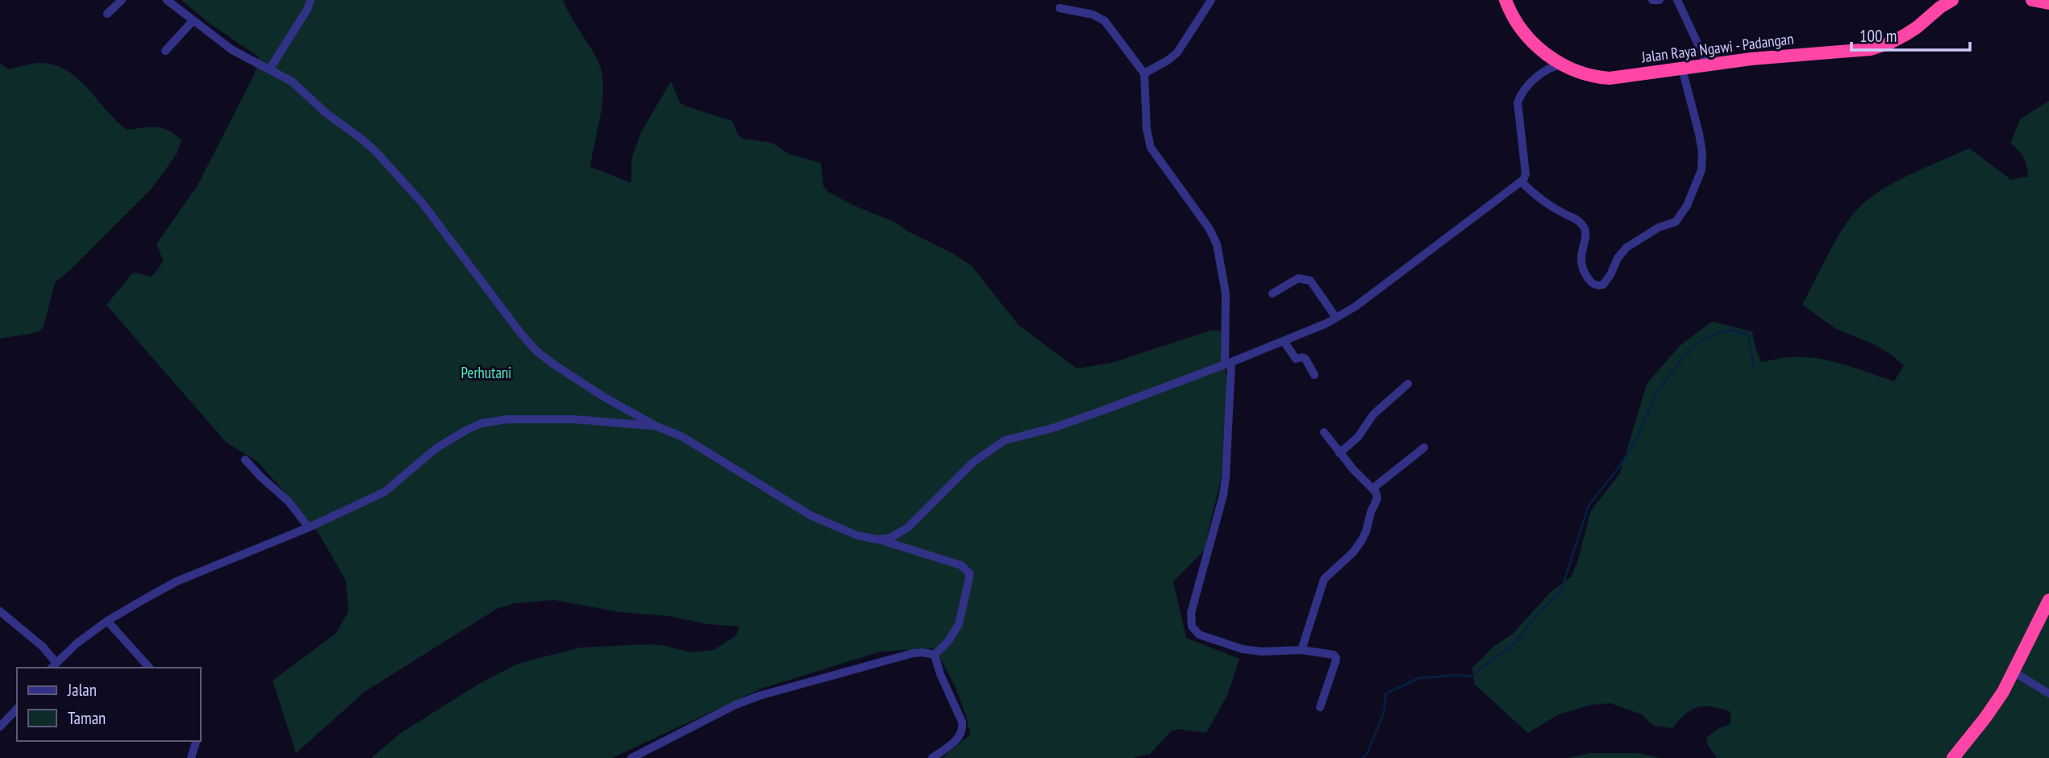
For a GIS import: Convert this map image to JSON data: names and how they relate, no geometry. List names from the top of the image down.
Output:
{
  "streets": {
    "highway": ["Jalan Raya Ngawi - Padangan"]
  },
  "parks": ["Perhutani"],
  "legend": ["Jalan", "Taman"],
  "scale_bar": "100 m"
}
